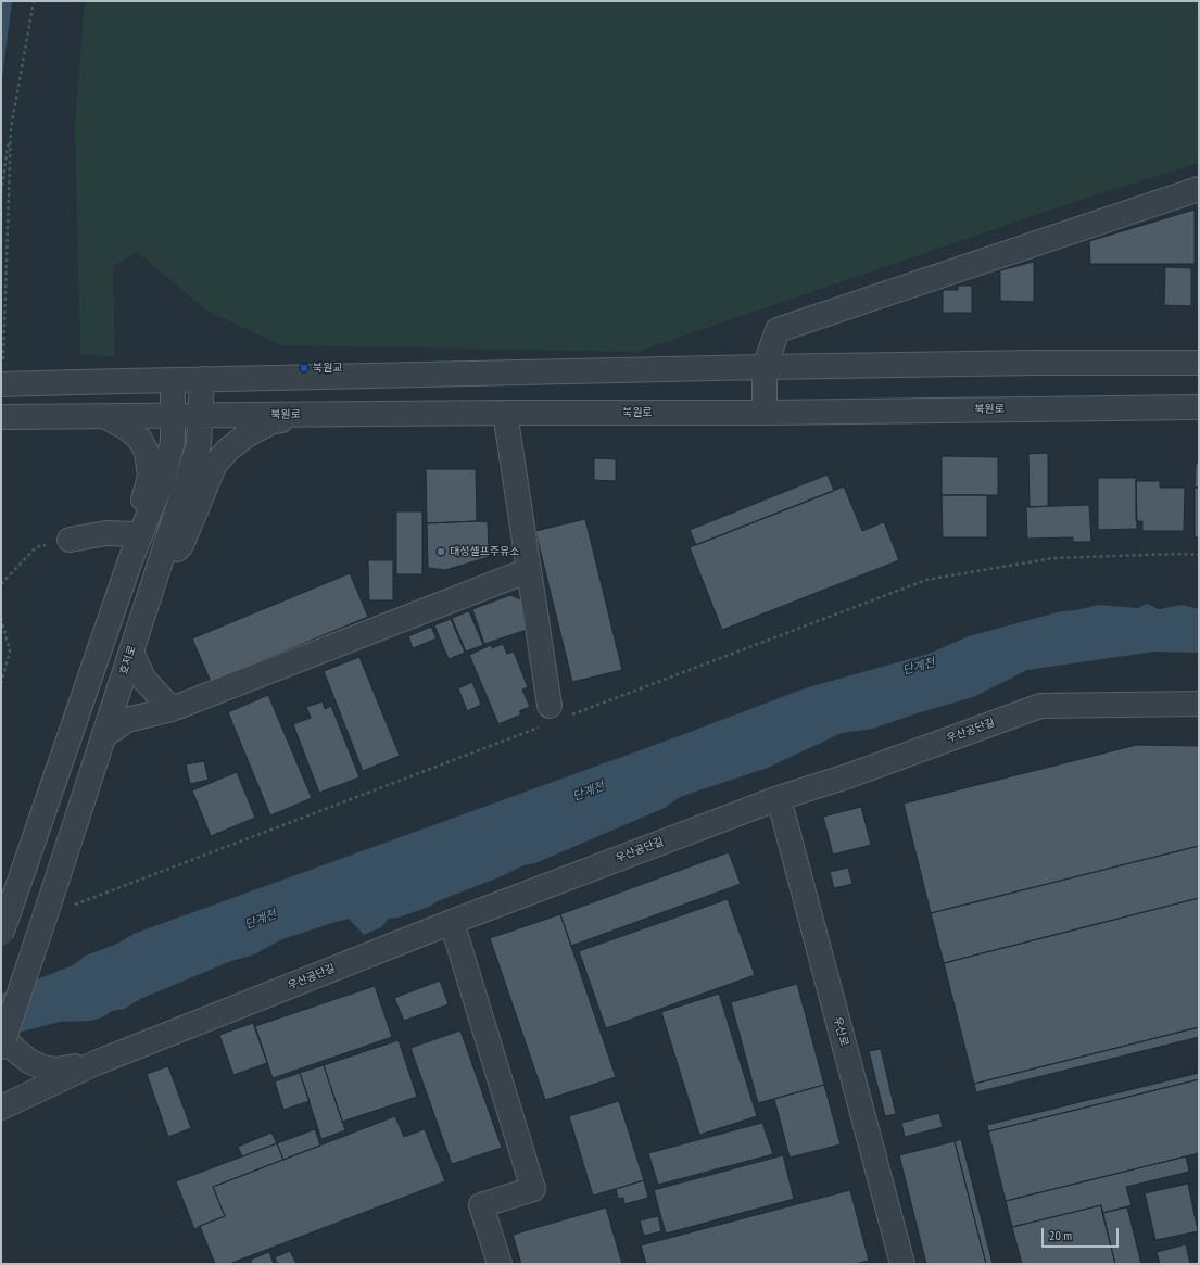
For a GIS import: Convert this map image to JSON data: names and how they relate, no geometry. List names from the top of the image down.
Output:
{
  "streets": {
    "street": [
      "북원로",
      "호저로",
      "우산공단길",
      "우산로"
    ]
  },
  "crossings": [
    ["북원로", "호저로"],
    ["우산공단길", "우산로"]
  ],
  "water": ["단계천"],
  "places": ["북원교", "대성셀프주유소"],
  "scale_bar": "20 m"
}
